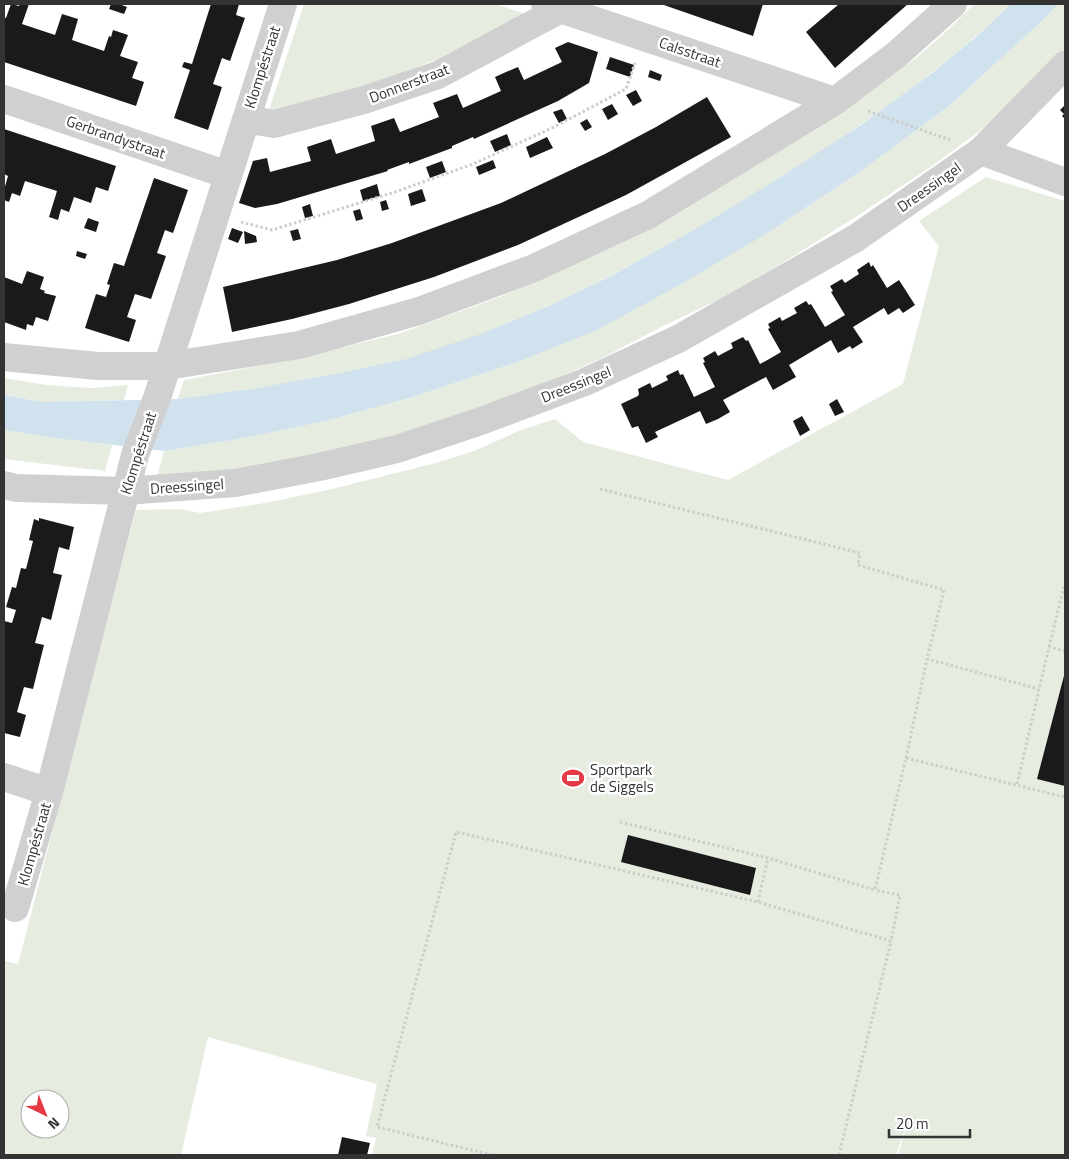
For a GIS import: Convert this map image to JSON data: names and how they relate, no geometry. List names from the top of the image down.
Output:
{
  "streets": {
    "street": [
      "Calsstraat",
      "Klompéstraat",
      "Donnerstraat",
      "Gerbrandystraat",
      "Dreessingel"
    ]
  },
  "crossings": [
    ["Calsstraat", "Donnerstraat"],
    ["Klompéstraat", "Donnerstraat"],
    ["Klompéstraat", "Gerbrandystraat"],
    ["Klompéstraat", "Dreessingel"]
  ],
  "places": {
    "sports": ["Sportpark de Siggels"]
  },
  "scale_bar": "20 m",
  "north": "bottom right"
}
